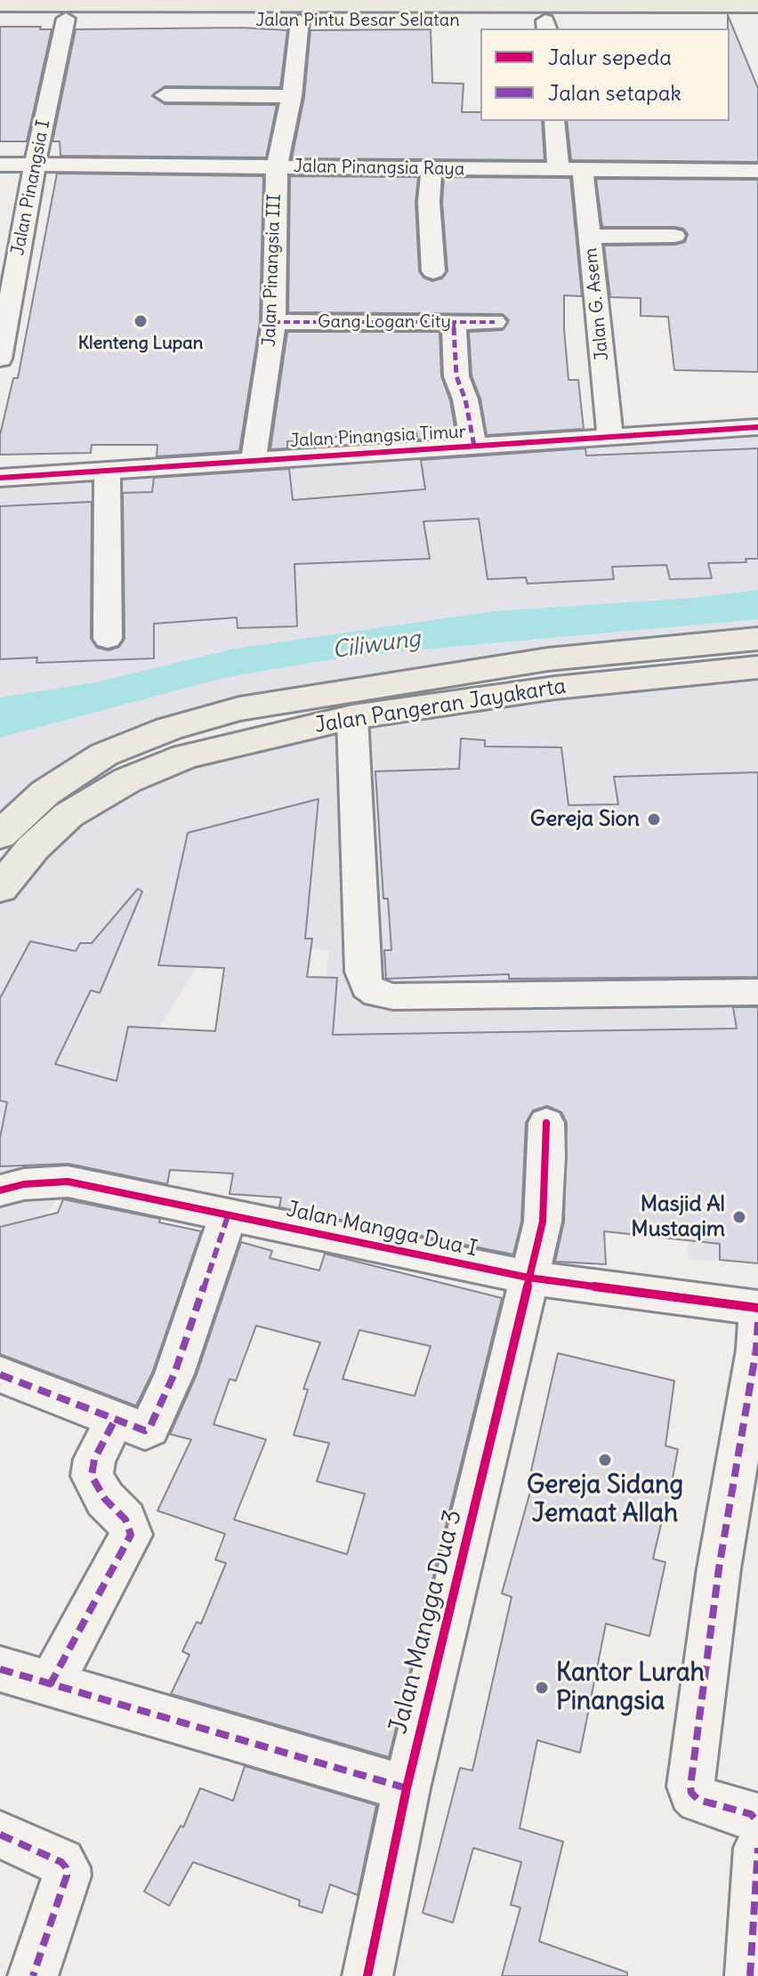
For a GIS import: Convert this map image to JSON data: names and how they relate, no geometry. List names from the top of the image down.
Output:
{
  "streets": {
    "main road": ["Jalan Pintu Besar Selatan", "Jalan Pangeran Jayakarta"],
    "street": [
      "Jalan Pinangsia Raya",
      "Jalan Pinangsia I",
      "Jalan Pinangsia III",
      "Jalan G. Asem",
      "Gang Logan City",
      "Jalan Pinangsia Timur",
      "Jalan Mangga Dua I",
      "Jalan Mangga Dua 3"
    ]
  },
  "crossings": [
    ["Jalan Pintu Besar Selatan", "Jalan Pinangsia I"],
    ["Jalan Pintu Besar Selatan", "Jalan Pinangsia III"],
    ["Jalan Pinangsia Raya", "Jalan Pinangsia I"],
    ["Jalan Pinangsia Raya", "Jalan Pinangsia III"],
    ["Jalan Pinangsia Raya", "Jalan G. Asem"],
    ["Jalan Pinangsia III", "Gang Logan City"],
    ["Jalan Pinangsia III", "Jalan Pinangsia Timur"],
    ["Jalan G. Asem", "Jalan Pinangsia Timur"],
    ["Jalan Mangga Dua I", "Jalan Mangga Dua 3"]
  ],
  "water": ["Ciliwung"],
  "places": [
    "Klenteng Lupan",
    "Gereja Sion",
    "Masjid Al Mustaqim",
    "Gereja Sidang Jemaat Allah",
    "Kantor Lurah Pinangsia"
  ],
  "legend": ["Jalur sepeda", "Jalan setapak"]
}
